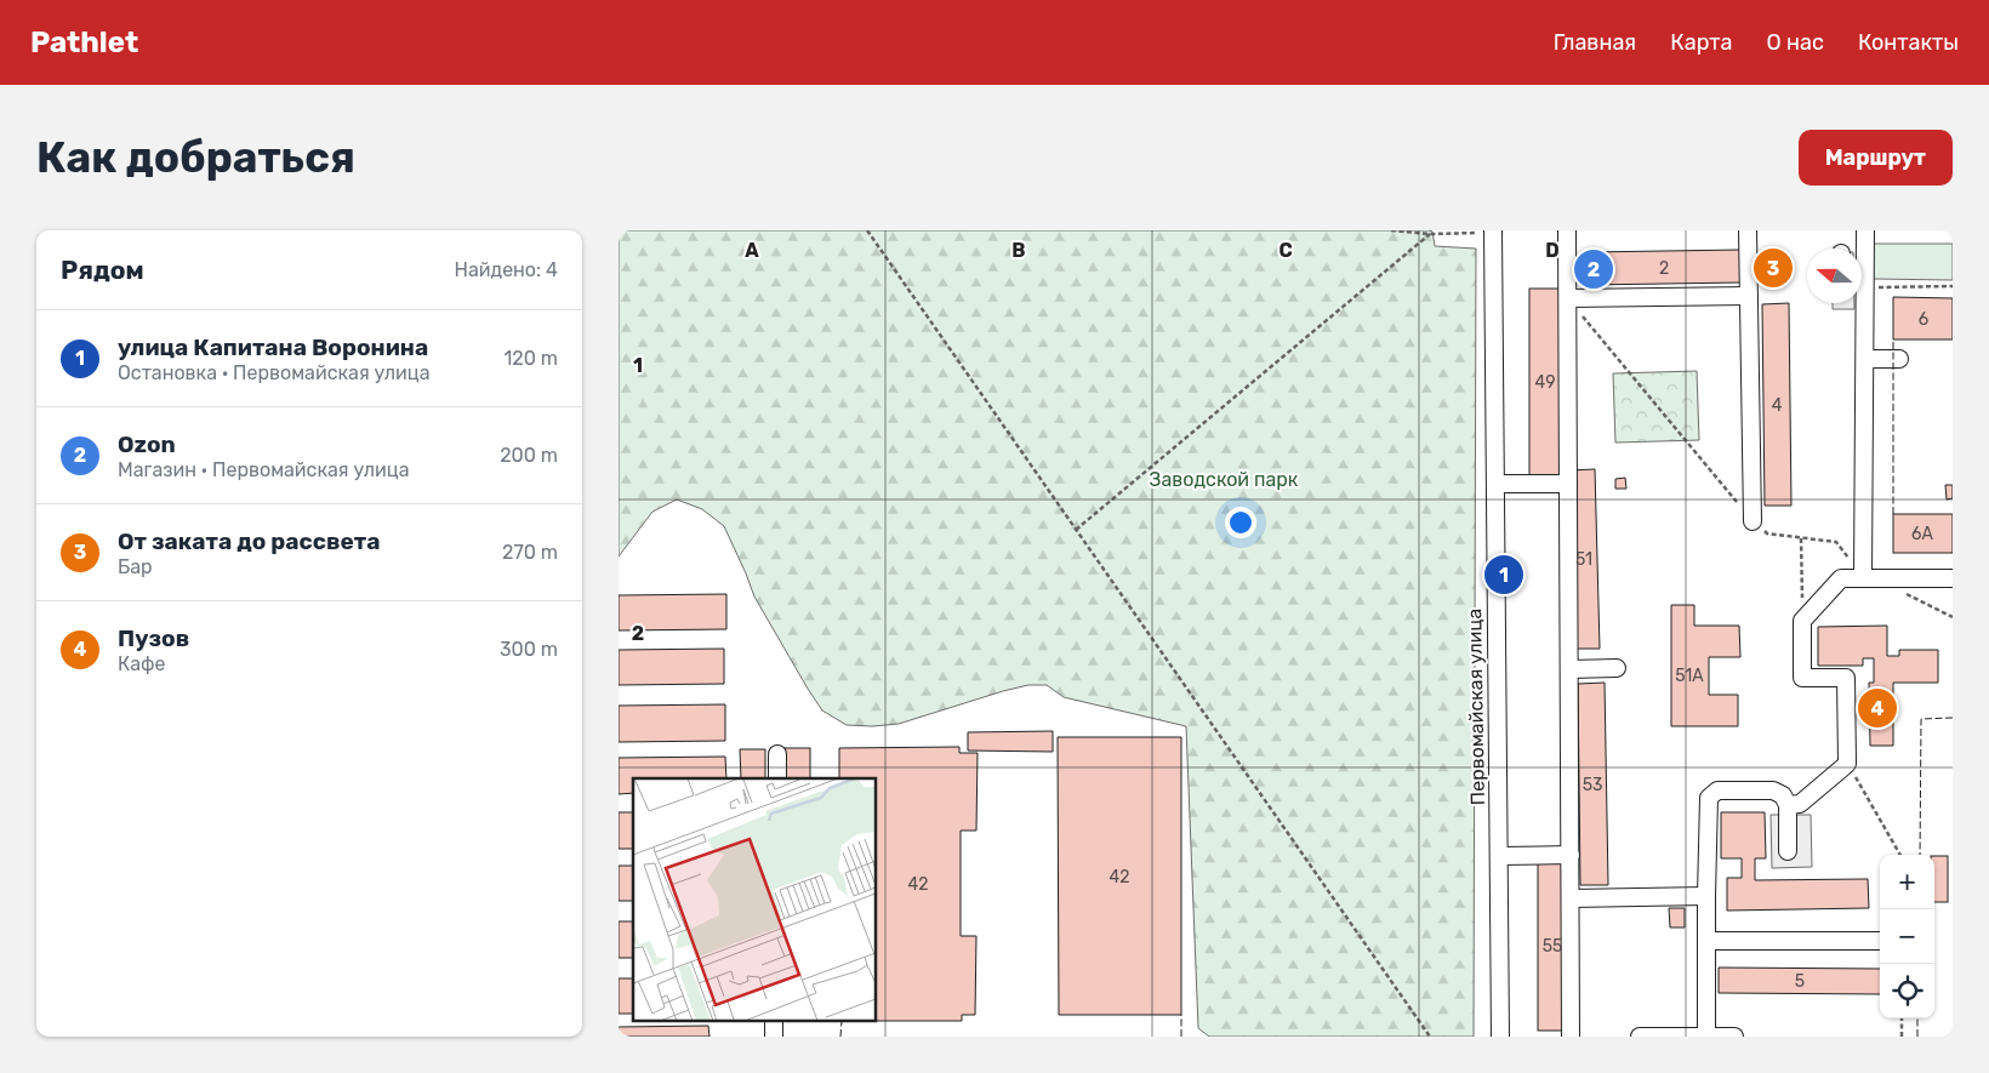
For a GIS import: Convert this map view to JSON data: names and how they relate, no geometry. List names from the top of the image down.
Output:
{
  "streets": {
    "street": ["Первомайская улица"]
  },
  "parks": ["Заводской парк"],
  "house_numbers": [
    "2",
    "6",
    "49",
    "4",
    "6А",
    "51",
    "51А",
    "53",
    "42",
    "42",
    "55",
    "5"
  ],
  "north": "left",
  "page": {
    "header": "Pathlet",
    "nav": [
      "Главная",
      "Карта",
      "О нас",
      "Контакты"
    ],
    "buttons": "Маршрут",
    "title": "Как добраться",
    "heading": ["Рядом", "Найдено: 4"],
    "pins": [
      "3",
      "2",
      "1",
      "4"
    ],
    "list": [
      {
        "mark": "1",
        "name": "улица Капитана Воронина",
        "note": "Остановка · Первомайская улица",
        "value": "120 m"
      },
      {
        "mark": "2",
        "name": "Ozon",
        "note": "Магазин · Первомайская улица",
        "value": "200 m"
      },
      {
        "mark": "3",
        "name": "От заката до рассвета",
        "note": "Бар",
        "value": "270 m"
      },
      {
        "mark": "4",
        "name": "Пузов",
        "note": "Кафе",
        "value": "300 m"
      }
    ],
    "map_buttons": ["+", "−"]
  },
  "grid": {
    "columns": [
      "A",
      "B",
      "C",
      "D"
    ],
    "rows": ["1", "2"]
  }
}
